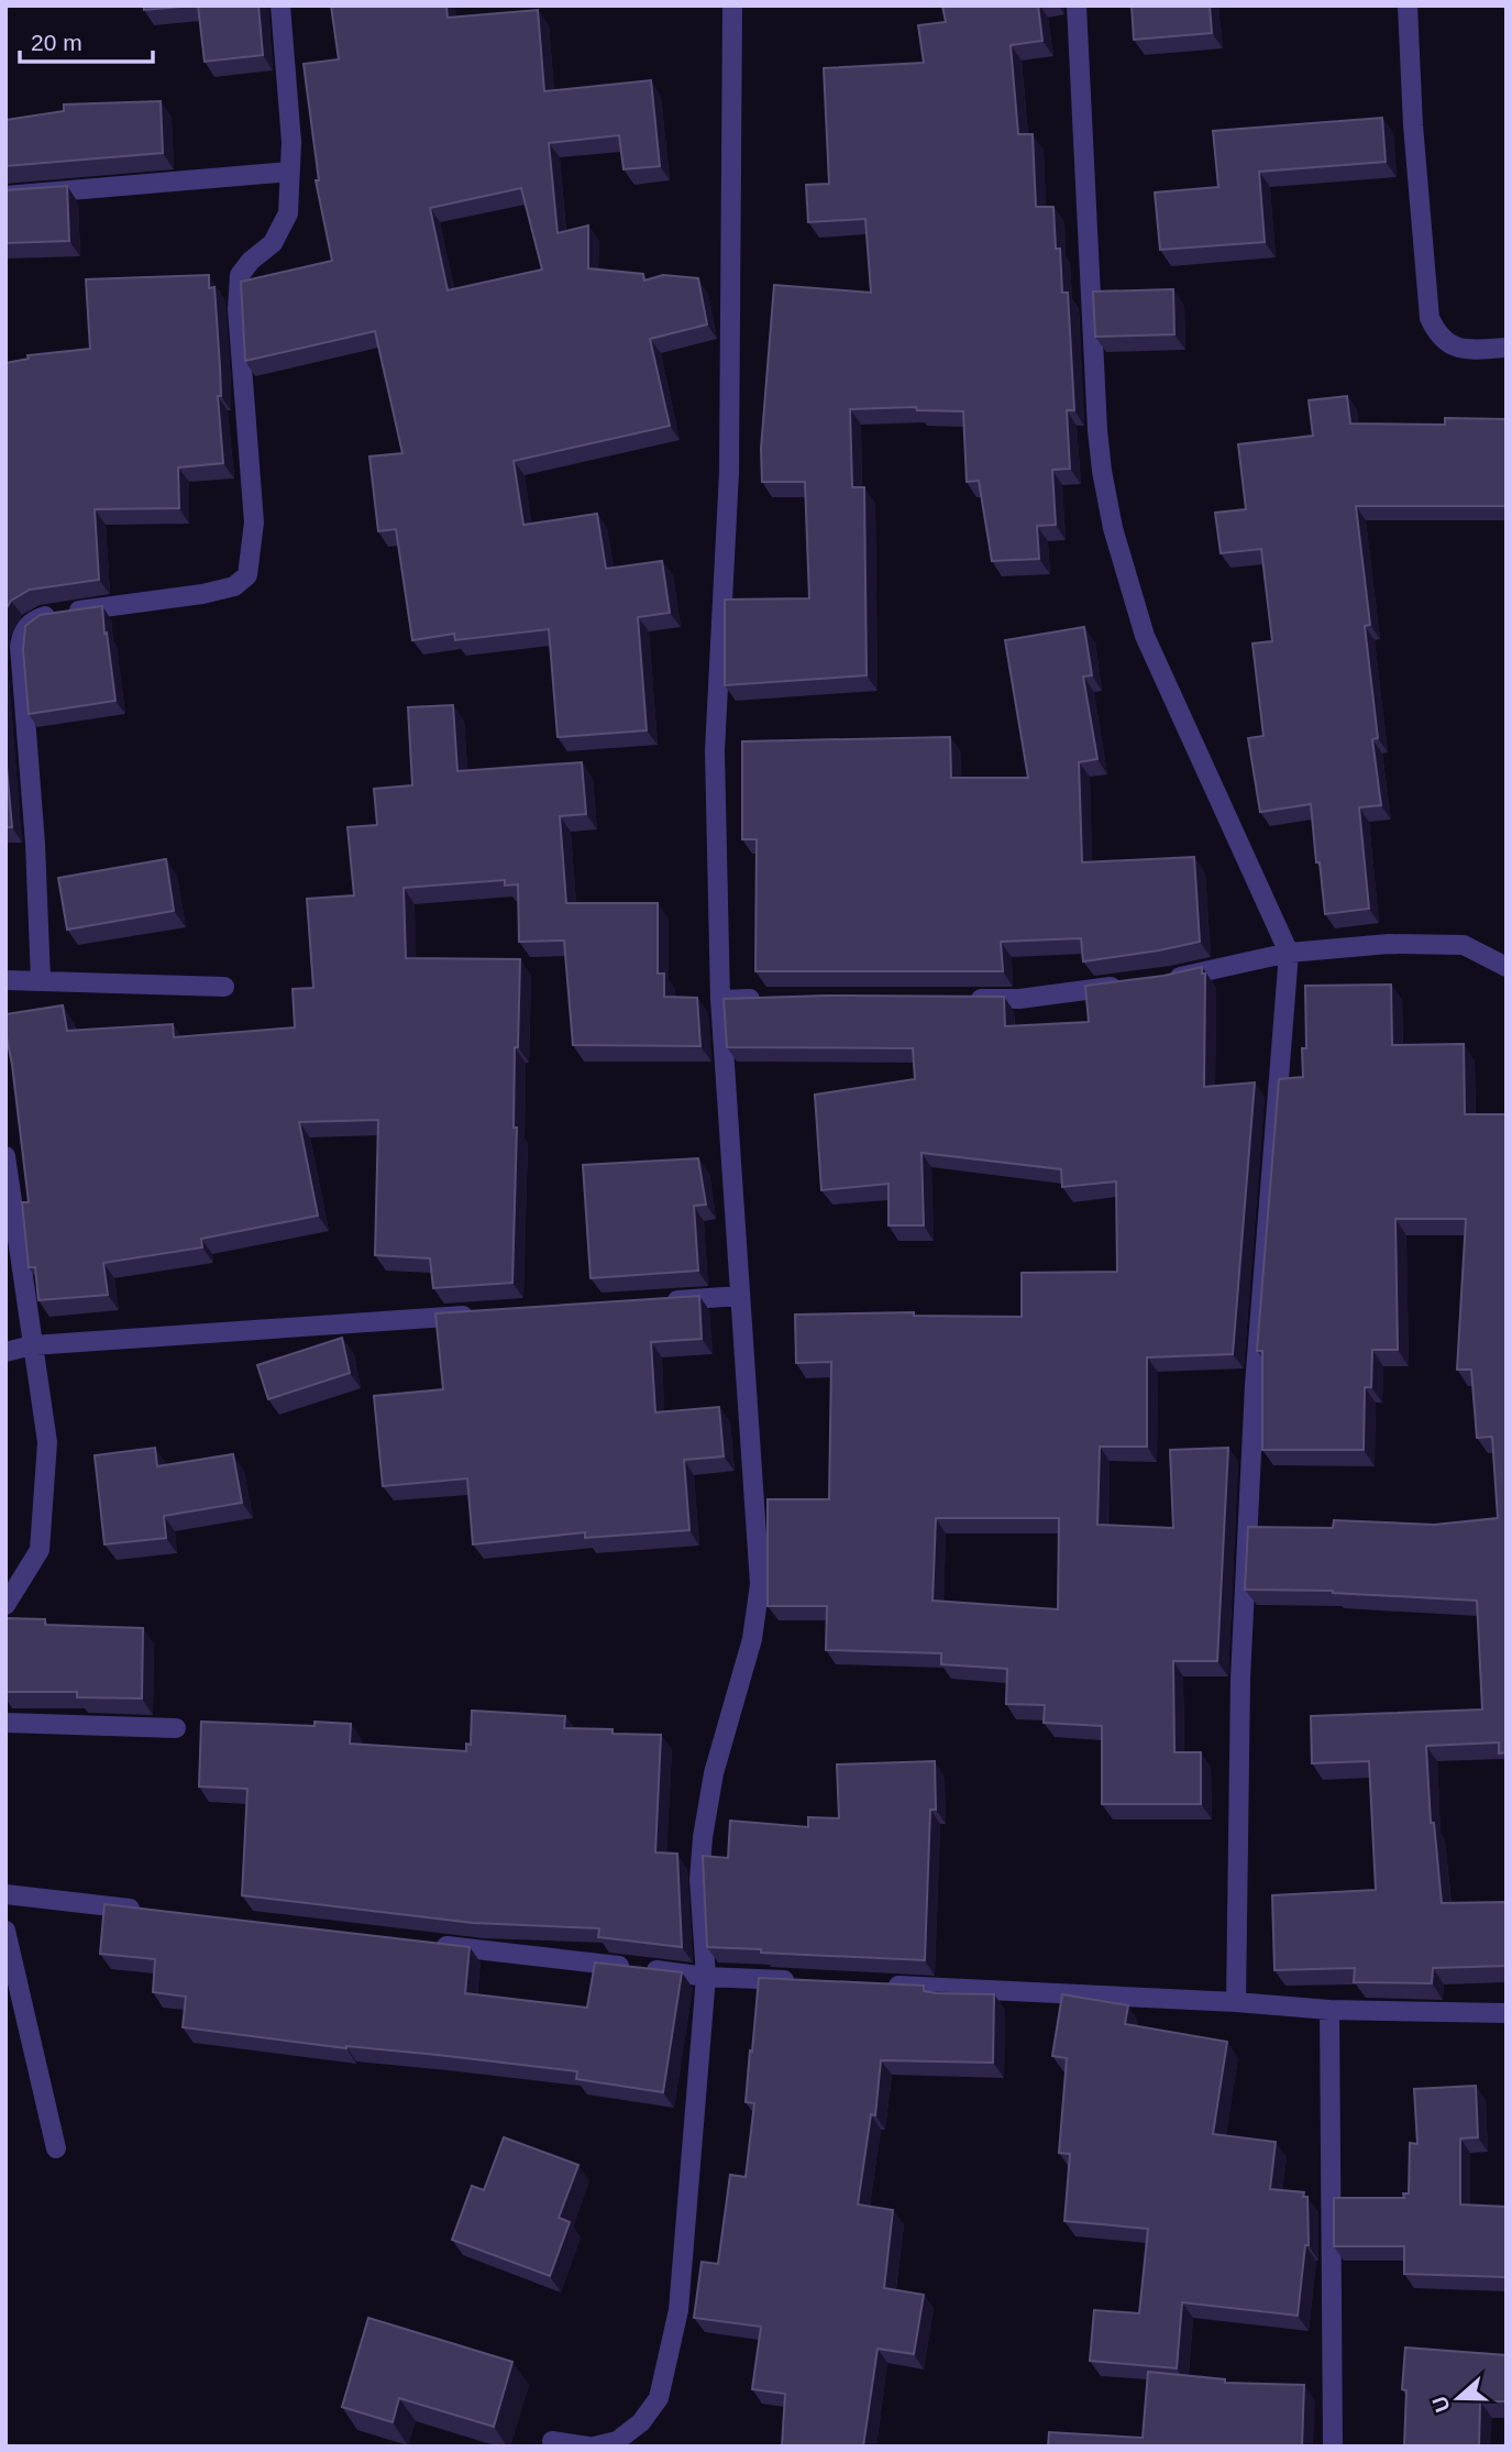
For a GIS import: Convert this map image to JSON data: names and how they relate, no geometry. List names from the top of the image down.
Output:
{
  "scale_bar": "20 m",
  "north": "left"
}
